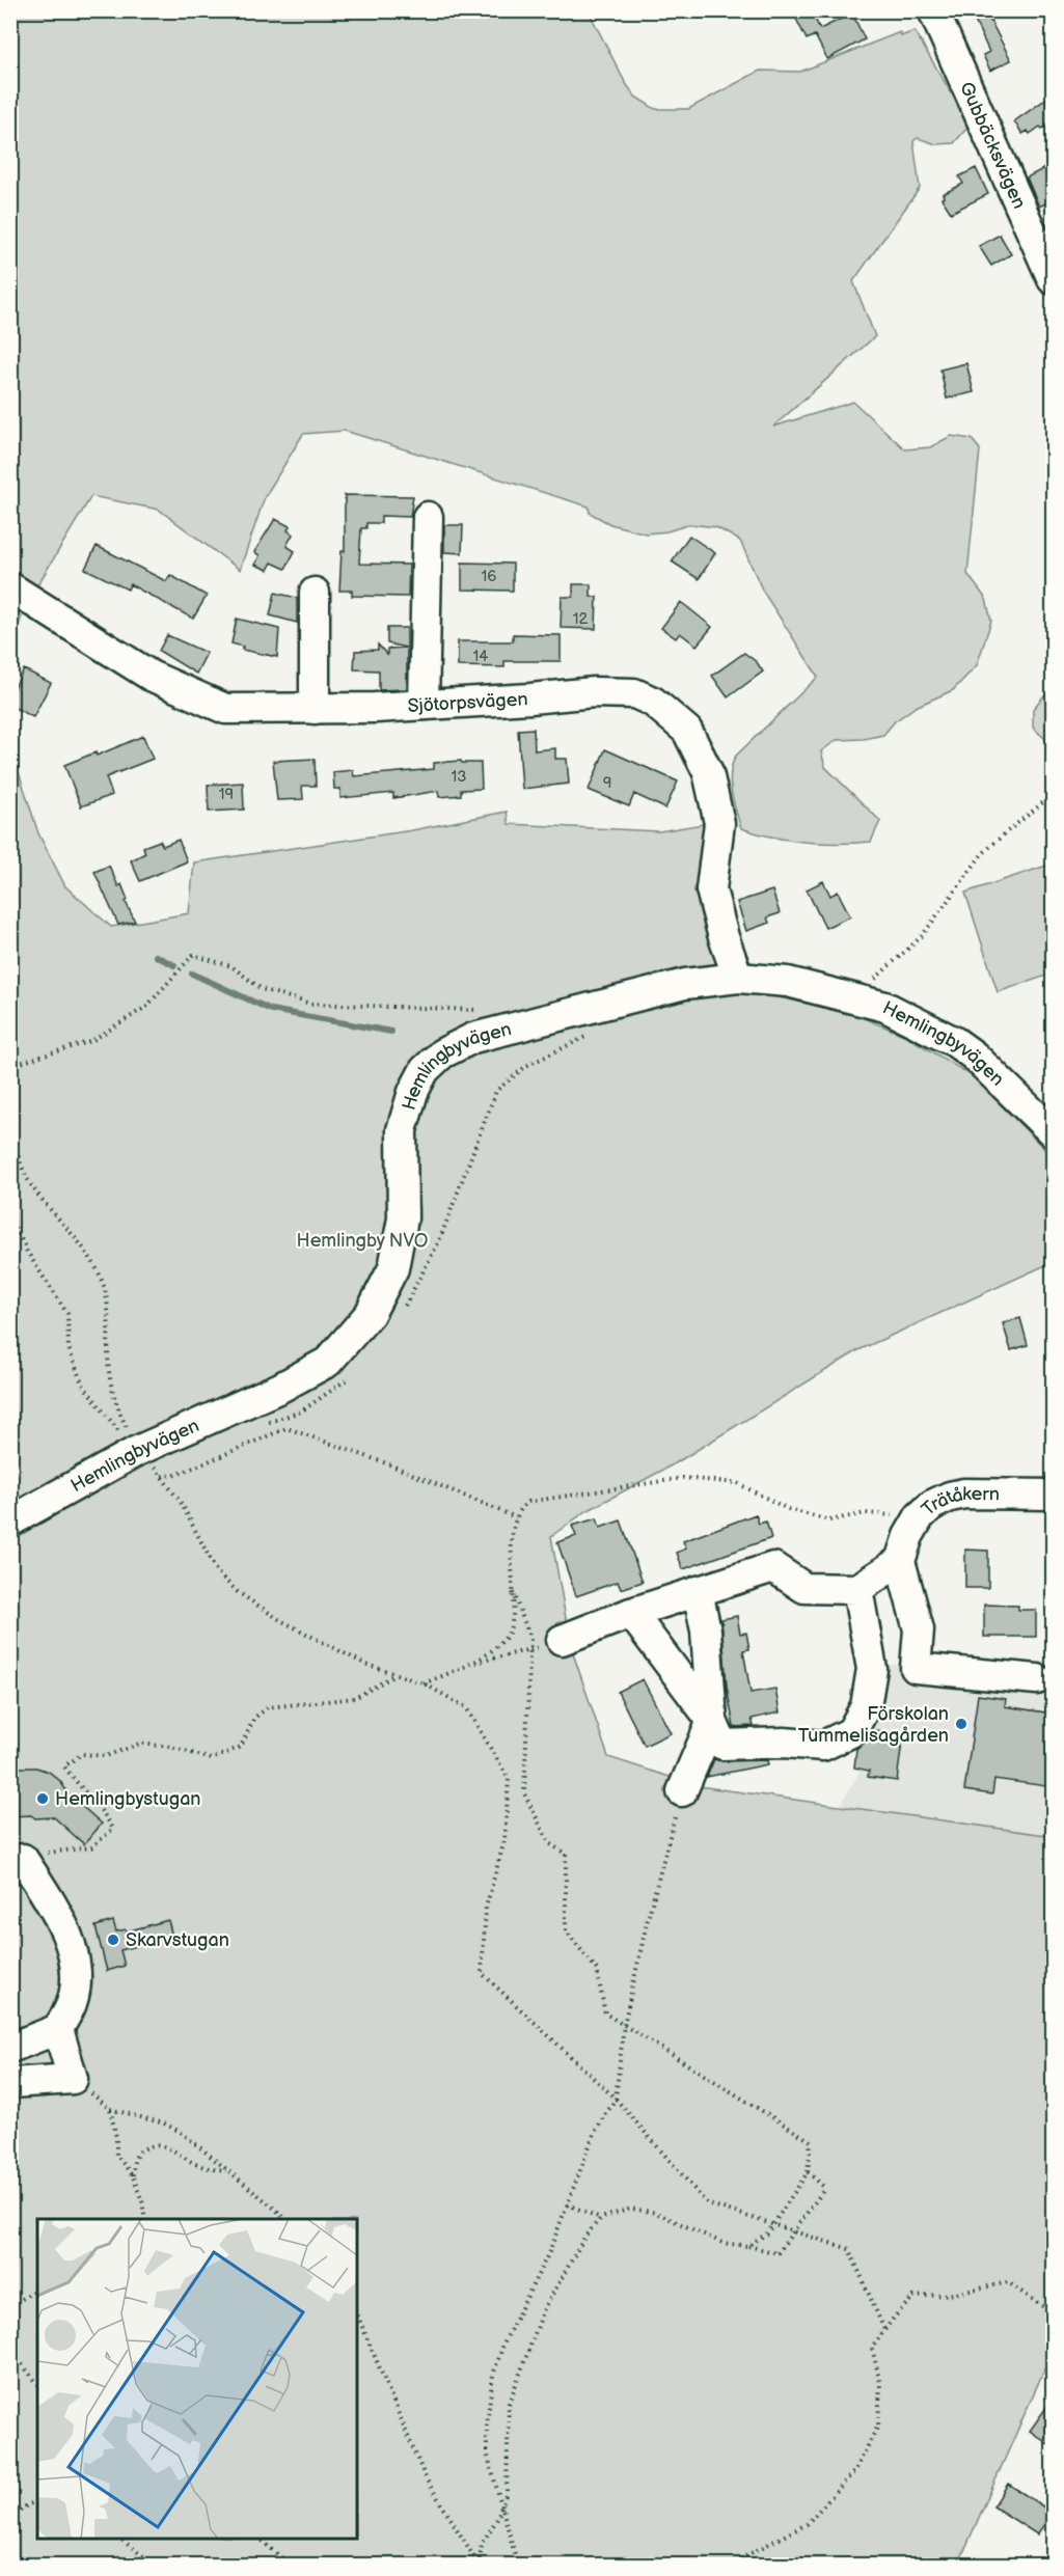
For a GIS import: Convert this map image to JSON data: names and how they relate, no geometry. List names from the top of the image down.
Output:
{
  "streets": {
    "street": [
      "Gubbäcksvägen",
      "Sjötorpsvägen",
      "Hemlingbyvägen",
      "Trätåkern"
    ]
  },
  "crossings": [
    ["Sjötorpsvägen", "Hemlingbyvägen"]
  ],
  "parks": ["Hemlingby NVO"],
  "places": ["Förskolan Tummelisagården", "Hemlingbystugan", "Skarvstugan"],
  "house_numbers": [
    "16",
    "12",
    "14",
    "13",
    "9",
    "19"
  ]
}
